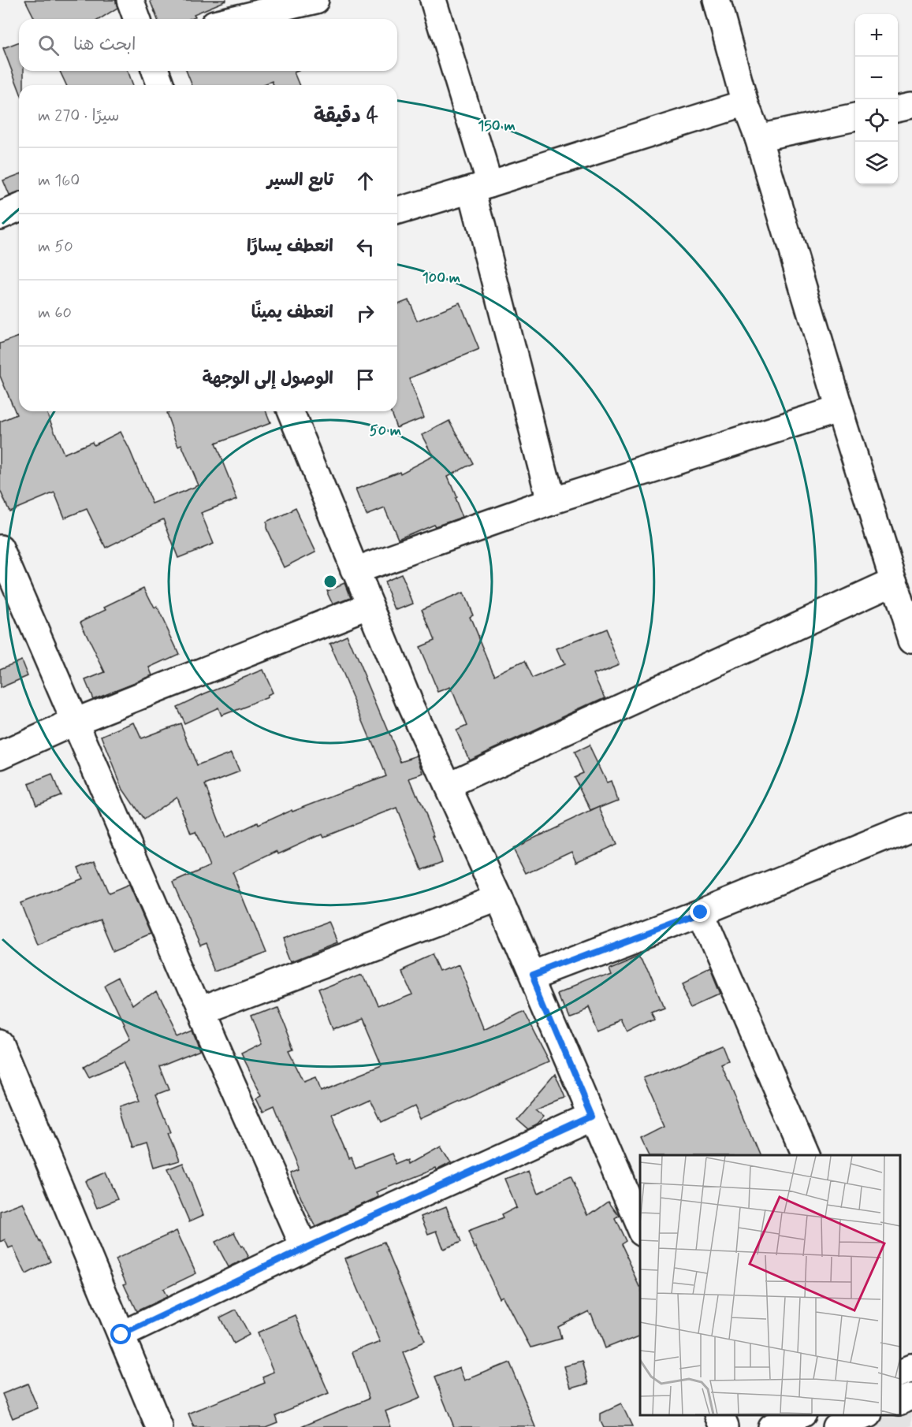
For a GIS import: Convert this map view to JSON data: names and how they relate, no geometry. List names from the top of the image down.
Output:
{
  "page": {
    "map_buttons": ["+", "−"],
    "search": "ابحث هنا",
    "heading": ["4 دقيقة", "سيرًا · 270 m"],
    "list": [
      ["تابع السير", "160 m"],
      ["انعطف يسارًا", "50 m"],
      ["انعطف يمينًا", "60 m"],
      "الوصول إلى الوجهة"
    ]
  },
  "rings": ["150 m", "100 m", "50 m"]
}
